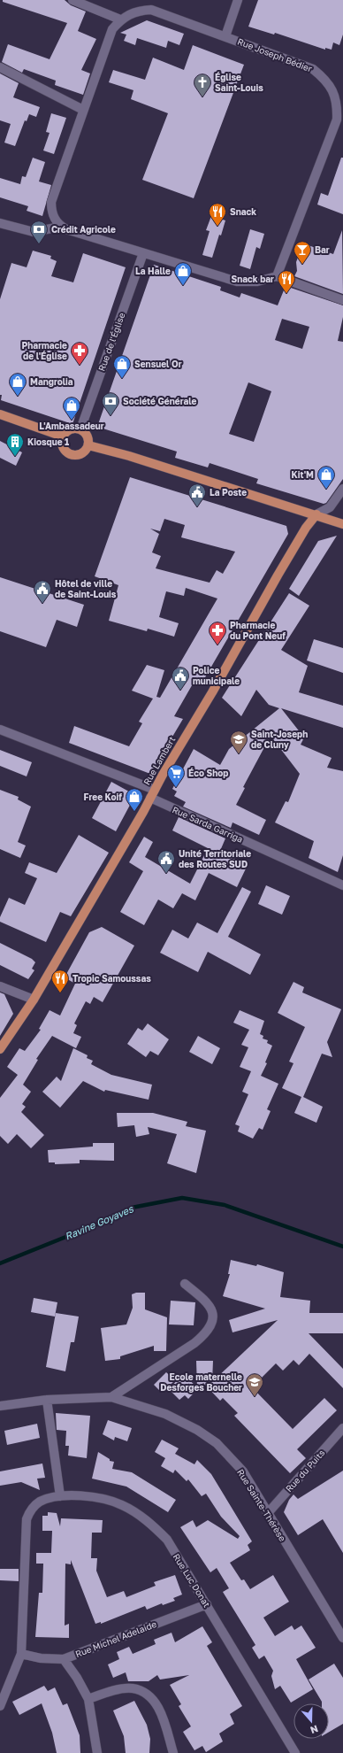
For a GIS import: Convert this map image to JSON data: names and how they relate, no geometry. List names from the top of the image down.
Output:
{
  "streets": {
    "main road": ["Rue Lambert"],
    "street": [
      "Rue Joseph Bédier",
      "Rue de l'Église",
      "Rue Sarda Garriga",
      "Rue du Puits",
      "Rue Sainte-Thérèse",
      "Rue Luc Donat",
      "Rue Michel Adelaide"
    ]
  },
  "crossings": [
    ["Rue Lambert", "Rue Sarda Garriga"],
    ["Rue du Puits", "Rue Sainte-Thérèse"],
    ["Rue Luc Donat", "Rue Michel Adelaide"]
  ],
  "water": ["Ravine Goyaves"],
  "places": {
    "church": ["Église Saint-Louis"],
    "restaurant": ["Snack", "Snack bar", "Tropic Samoussas"],
    "bank": ["Crédit Agricole", "Société Générale"],
    "bar": ["Bar"],
    "shop": [
      "La Halle",
      "Sensuel Or",
      "Mangrolia",
      "L'Ambassadeur",
      "Kit'M",
      "Free Koif"
    ],
    "pharmacy": ["Pharmacie de l'Église", "Pharmacie du Pont Neuf"],
    "building": ["Kiosque 1"],
    "public building": [
      "La Poste",
      "Hôtel de ville de Saint-Louis",
      "Police municipale",
      "Unité Territoriale des Routes SUD"
    ],
    "school or university": ["Saint-Joseph de Cluny", "Ecole maternelle Desforges Boucher"],
    "supermarket": ["Éco Shop"]
  },
  "north": "bottom"
}
